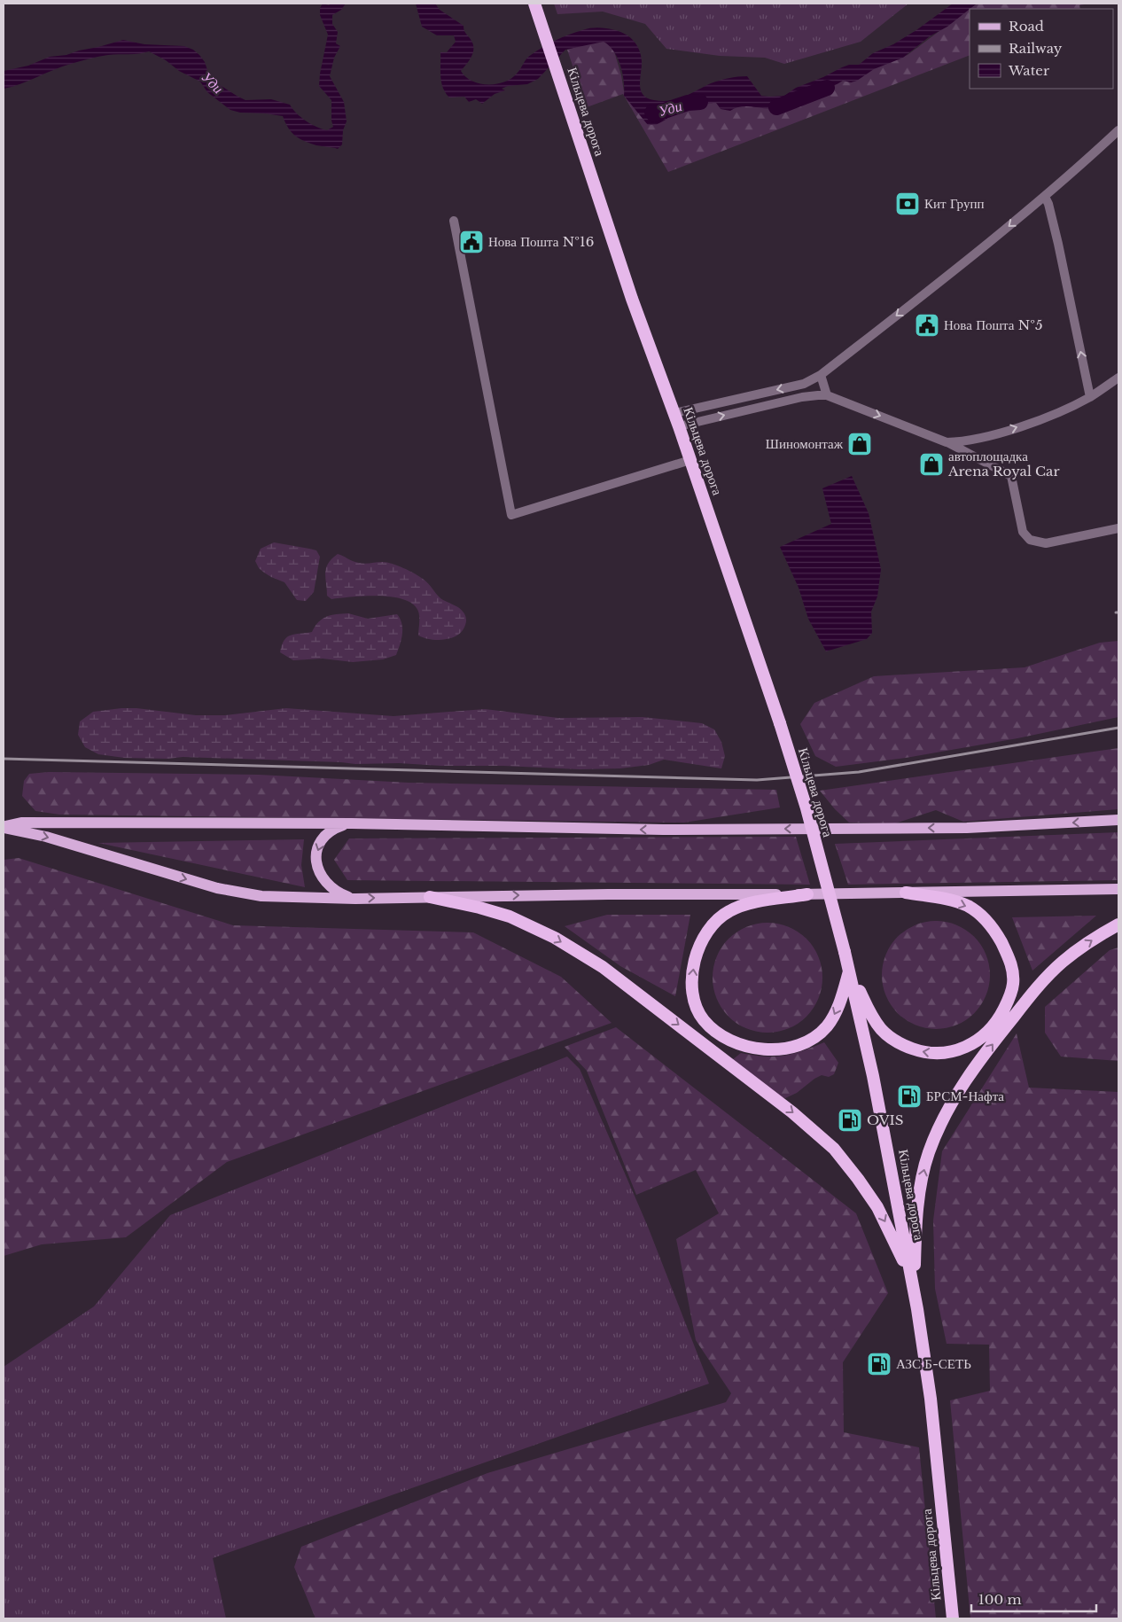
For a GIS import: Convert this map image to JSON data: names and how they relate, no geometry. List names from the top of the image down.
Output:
{
  "streets": {
    "highway": ["Кільцева дорога"]
  },
  "water": ["Уди"],
  "places": {
    "bank": ["Кит Групп"],
    "public building": ["Нова Пошта №16", "Нова Пошта №5"],
    "shop": ["Шиномонтаж", "автоплощадка Arena Royal Car"],
    "fuel station": ["БРСМ-Нафта", "OVIS", "АЗС Б-СЕТЬ"]
  },
  "legend": ["Road", "Railway", "Water"],
  "scale_bar": "100 m"
}
